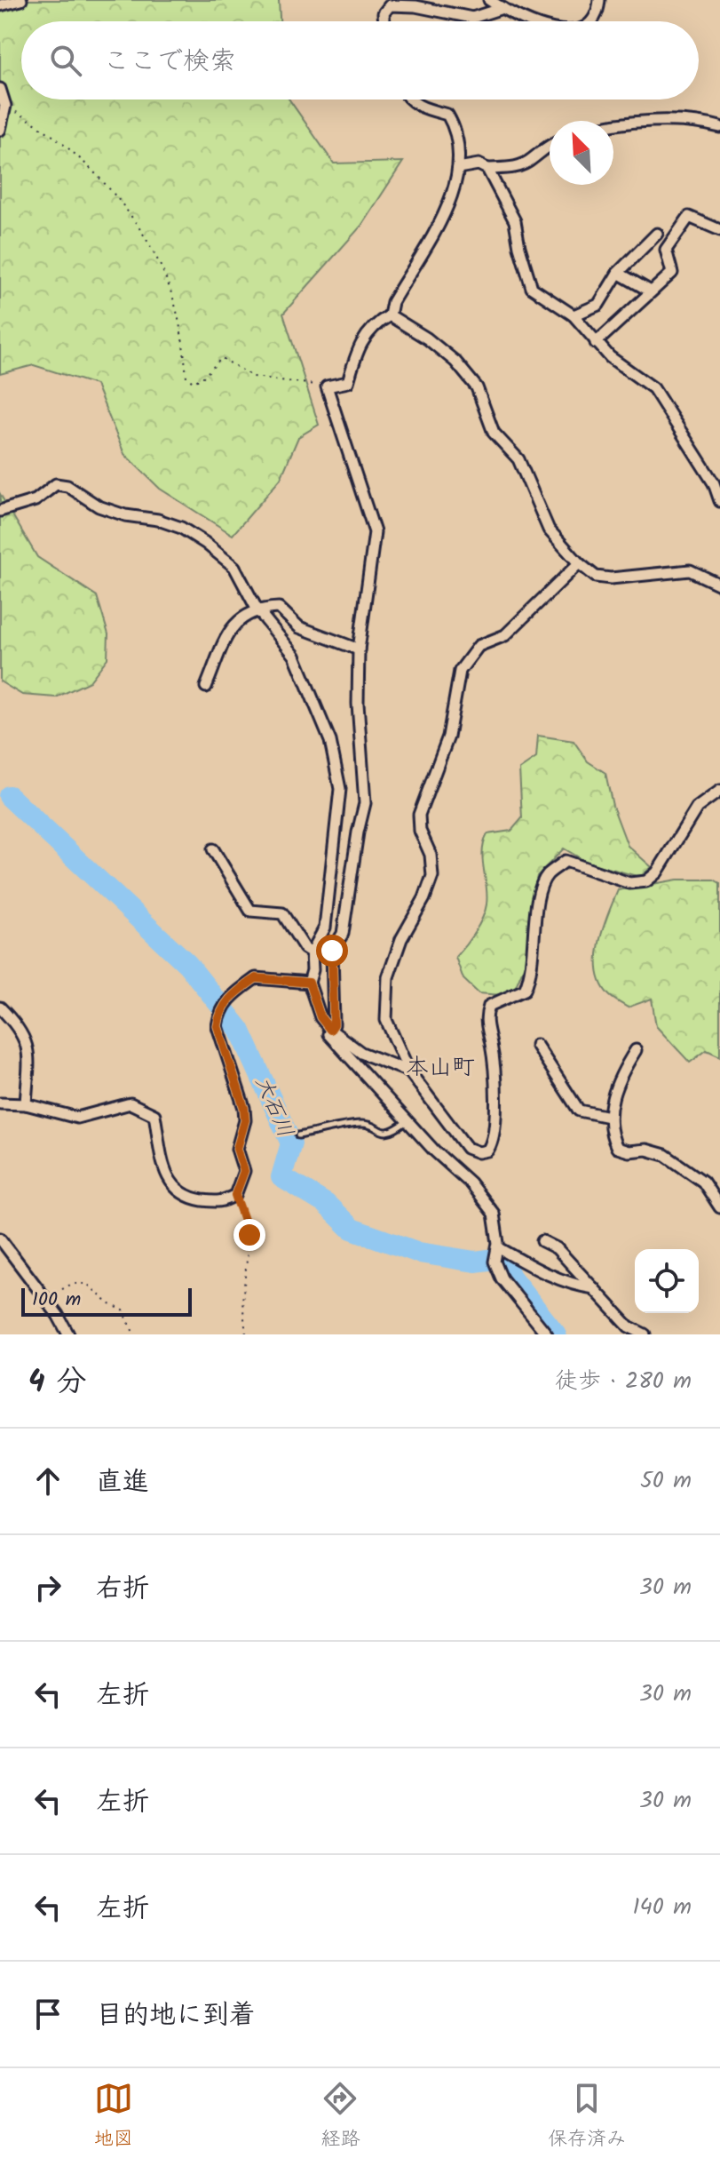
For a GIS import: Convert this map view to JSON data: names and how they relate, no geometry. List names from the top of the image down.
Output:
{
  "districts": ["本山町"],
  "water": ["大石川"],
  "scale_bar": "100 m",
  "north": "top left",
  "page": {
    "search": "ここで検索",
    "scale": "100 m",
    "heading": ["4 分", "徒歩 · 280 m"],
    "list": [
      ["直進", "50 m"],
      ["右折", "30 m"],
      ["左折", "30 m"],
      ["左折", "30 m"],
      ["左折", "140 m"],
      "目的地に到着"
    ],
    "nav": ["地図", "経路", "保存済み"]
  }
}
